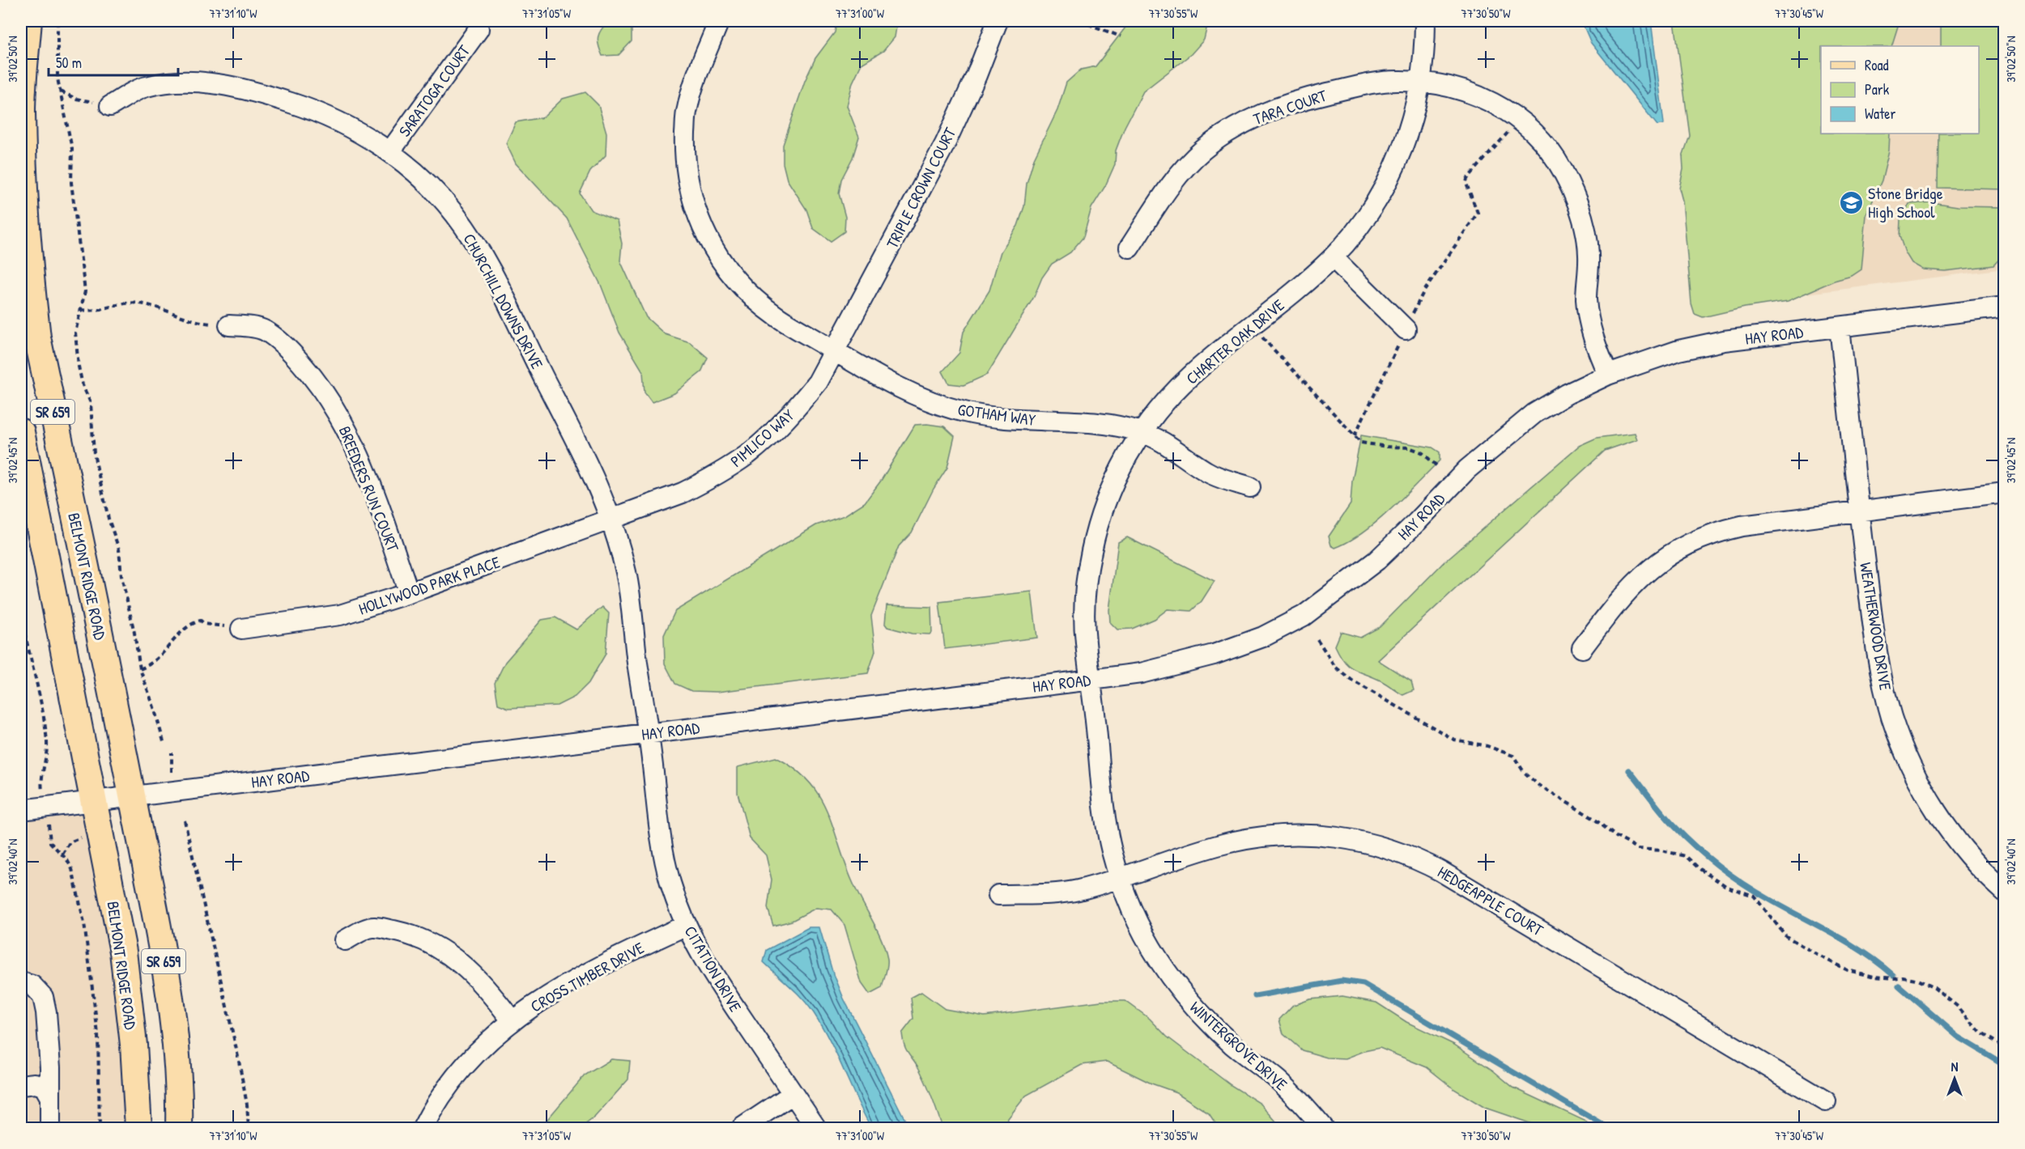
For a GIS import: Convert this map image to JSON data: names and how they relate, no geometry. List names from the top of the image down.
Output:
{
  "streets": {
    "main road": ["SR 659", "BELMONT RIDGE ROAD"],
    "street": [
      "SARATOGA COURT",
      "TARA COURT",
      "TRIPLE CROWN COURT",
      "CHURCHILL DOWNS DRIVE",
      "HAY ROAD",
      "CHARTER OAK DRIVE",
      "GOTHAM WAY",
      "PIMLICO WAY",
      "BREEDERS RUN COURT",
      "HOLLYWOOD PARK PLACE",
      "WEATHERWOOD DRIVE",
      "HEDGEAPPLE COURT",
      "CITATION DRIVE",
      "CROSS TIMBER DRIVE",
      "WINTERGROVE DRIVE"
    ]
  },
  "crossings": [
    ["SARATOGA COURT", "CHURCHILL DOWNS DRIVE"],
    ["TARA COURT", "HAY ROAD"],
    ["TARA COURT", "CHARTER OAK DRIVE"],
    ["TRIPLE CROWN COURT", "GOTHAM WAY"],
    ["TRIPLE CROWN COURT", "PIMLICO WAY"],
    ["CHURCHILL DOWNS DRIVE", "HAY ROAD"],
    ["CHURCHILL DOWNS DRIVE", "PIMLICO WAY"],
    ["CHURCHILL DOWNS DRIVE", "HOLLYWOOD PARK PLACE"],
    ["CHURCHILL DOWNS DRIVE", "CITATION DRIVE"],
    ["HAY ROAD", "CHARTER OAK DRIVE"],
    ["HAY ROAD", "BELMONT RIDGE ROAD"],
    ["HAY ROAD", "WEATHERWOOD DRIVE"],
    ["HAY ROAD", "CITATION DRIVE"],
    ["HAY ROAD", "WINTERGROVE DRIVE"],
    ["CHARTER OAK DRIVE", "GOTHAM WAY"],
    ["CHARTER OAK DRIVE", "WINTERGROVE DRIVE"],
    ["GOTHAM WAY", "PIMLICO WAY"],
    ["PIMLICO WAY", "HOLLYWOOD PARK PLACE"],
    ["BREEDERS RUN COURT", "HOLLYWOOD PARK PLACE"],
    ["HEDGEAPPLE COURT", "WINTERGROVE DRIVE"],
    ["CITATION DRIVE", "CROSS TIMBER DRIVE"]
  ],
  "places": {
    "school or university": ["Stone Bridge High School"]
  },
  "legend": ["Road", "Park", "Water"],
  "scale_bar": "50 m",
  "north": "top",
  "coordinates": [
    "77°31'10\"W",
    "77°31'05\"W",
    "77°31'00\"W",
    "77°30'55\"W",
    "77°30'50\"W",
    "77°30'45\"W",
    "39°02'50\"N",
    "39°02'45\"N",
    "39°02'40\"N"
  ]
}
